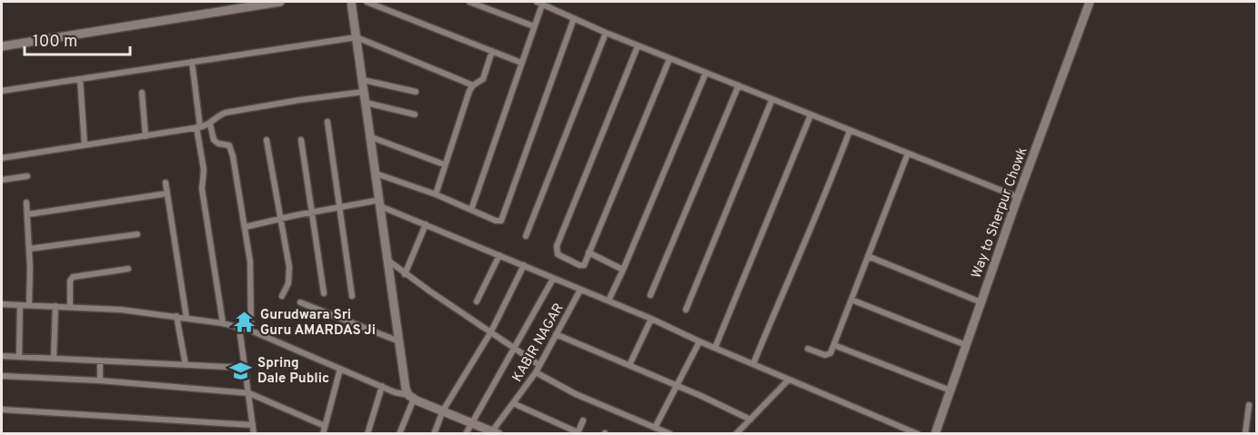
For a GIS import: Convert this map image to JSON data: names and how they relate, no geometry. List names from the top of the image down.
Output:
{
  "streets": {
    "street": ["Way to Sherpur Chowk", "KABIR NAGAR"]
  },
  "places": {
    "temple": ["Gurudwara Sri Guru AMARDAS Ji"],
    "school or university": ["Spring Dale Public"]
  },
  "scale_bar": "100 m"
}
